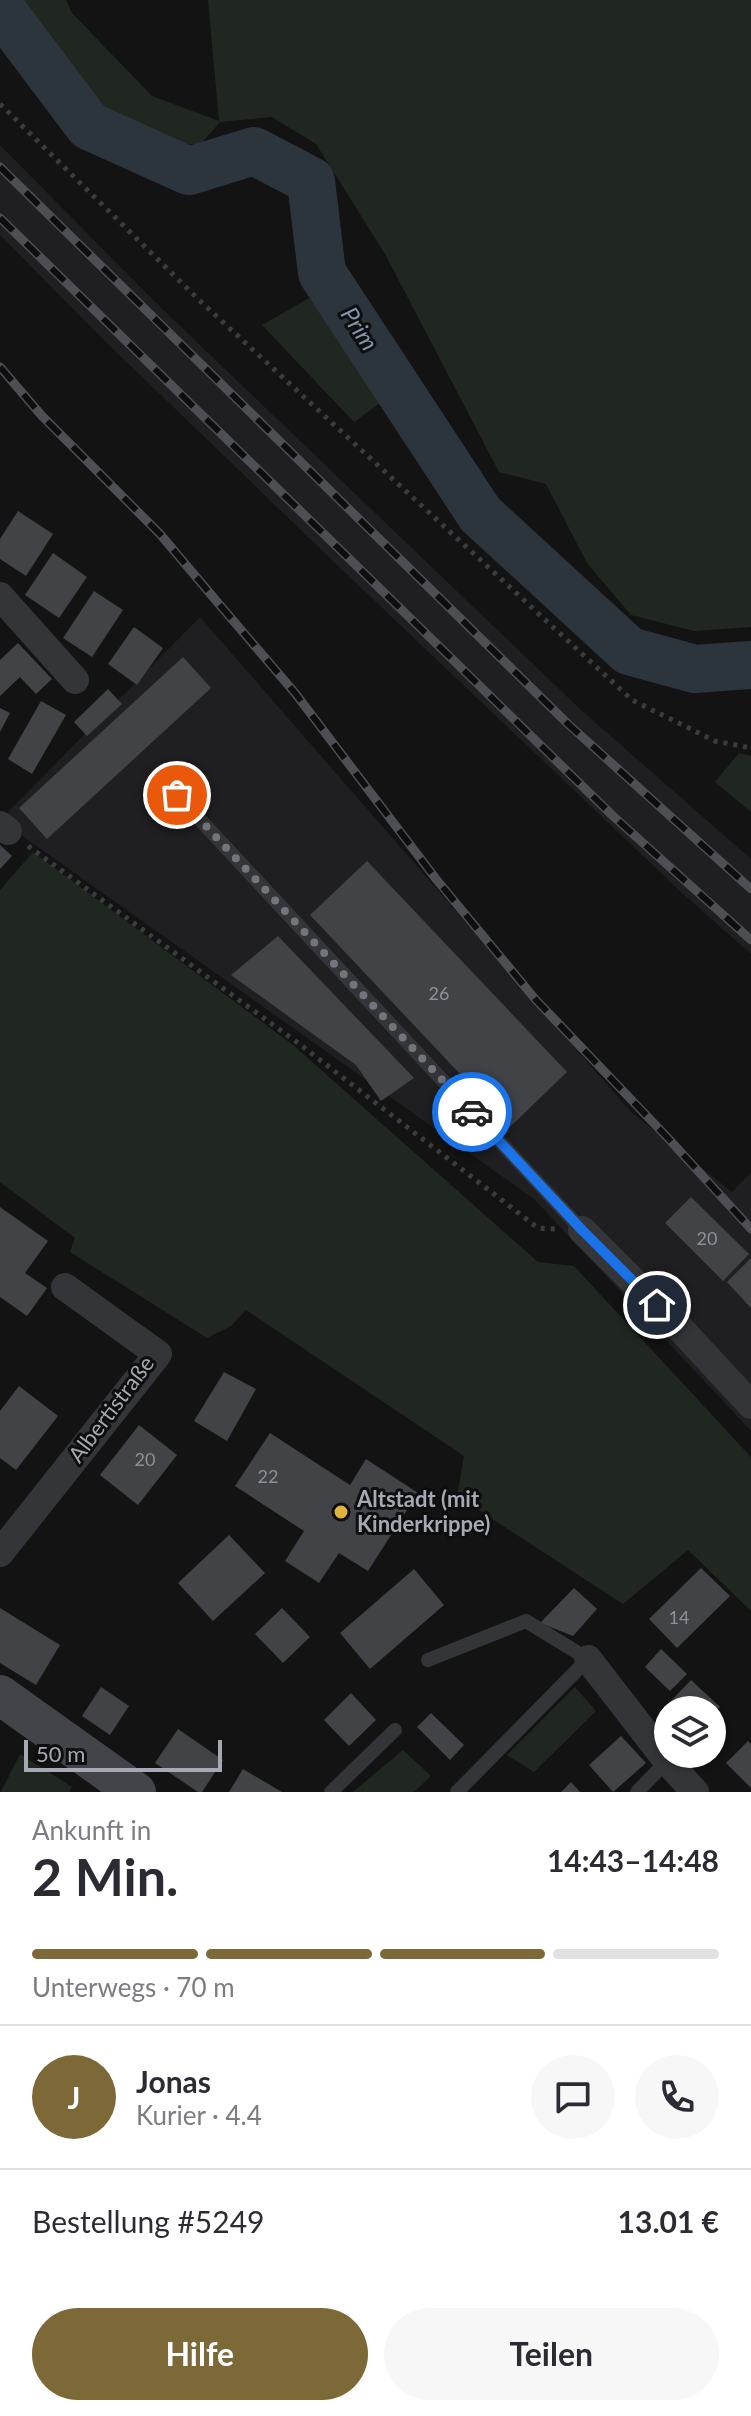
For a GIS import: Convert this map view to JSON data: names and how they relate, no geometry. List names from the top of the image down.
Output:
{
  "streets": {
    "street": ["Albertistraße"]
  },
  "water": ["Prim"],
  "places": ["Altstadt (mit Kinderkrippe)"],
  "house_numbers": [
    "26",
    "20",
    "20",
    "22",
    "14"
  ],
  "scale_bar": "50 m",
  "page": {
    "scale": "50 m",
    "heading": ["2 Min.", "Ankunft in", "14:43–14:48"],
    "panel": [
      "Jonas",
      "Kurier · 4.4",
      "Bestellung #5249",
      "13.01 €"
    ],
    "bar": "Unterwegs · 70 m",
    "round": "J",
    "buttons": ["Hilfe", "Teilen"]
  }
}
